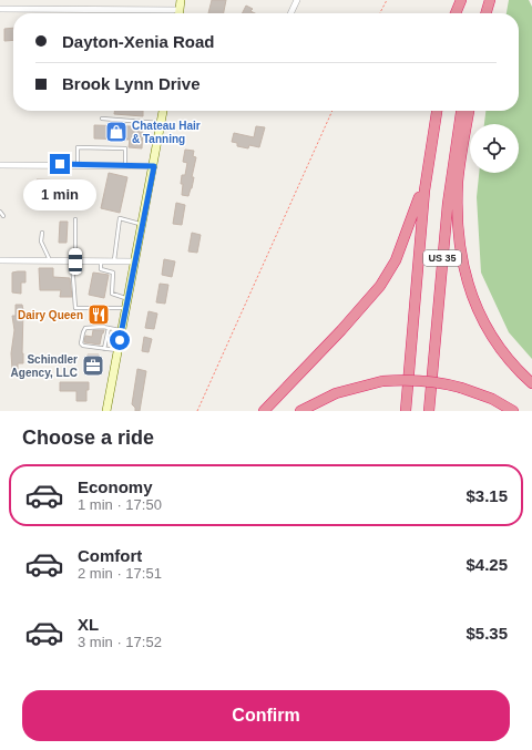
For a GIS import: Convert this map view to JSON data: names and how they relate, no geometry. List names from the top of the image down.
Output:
{
  "streets": {
    "highway": ["US 35"]
  },
  "places": {
    "shop": ["Chateau Hair & Tanning"],
    "restaurant": ["Dairy Queen"],
    "office": ["Schindler Agency, LLC"]
  },
  "page": {
    "banner": ["Dayton-Xenia Road", "Brook Lynn Drive"],
    "bubble": "1 min",
    "heading": "Choose a ride",
    "list": [
      {
        "name": "Economy",
        "note": "1 min · 17:50",
        "value": "$3.15"
      },
      {
        "name": "Comfort",
        "note": "2 min · 17:51",
        "value": "$4.25"
      },
      {
        "name": "XL",
        "note": "3 min · 17:52",
        "value": "$5.35"
      }
    ],
    "buttons": "Confirm"
  }
}
